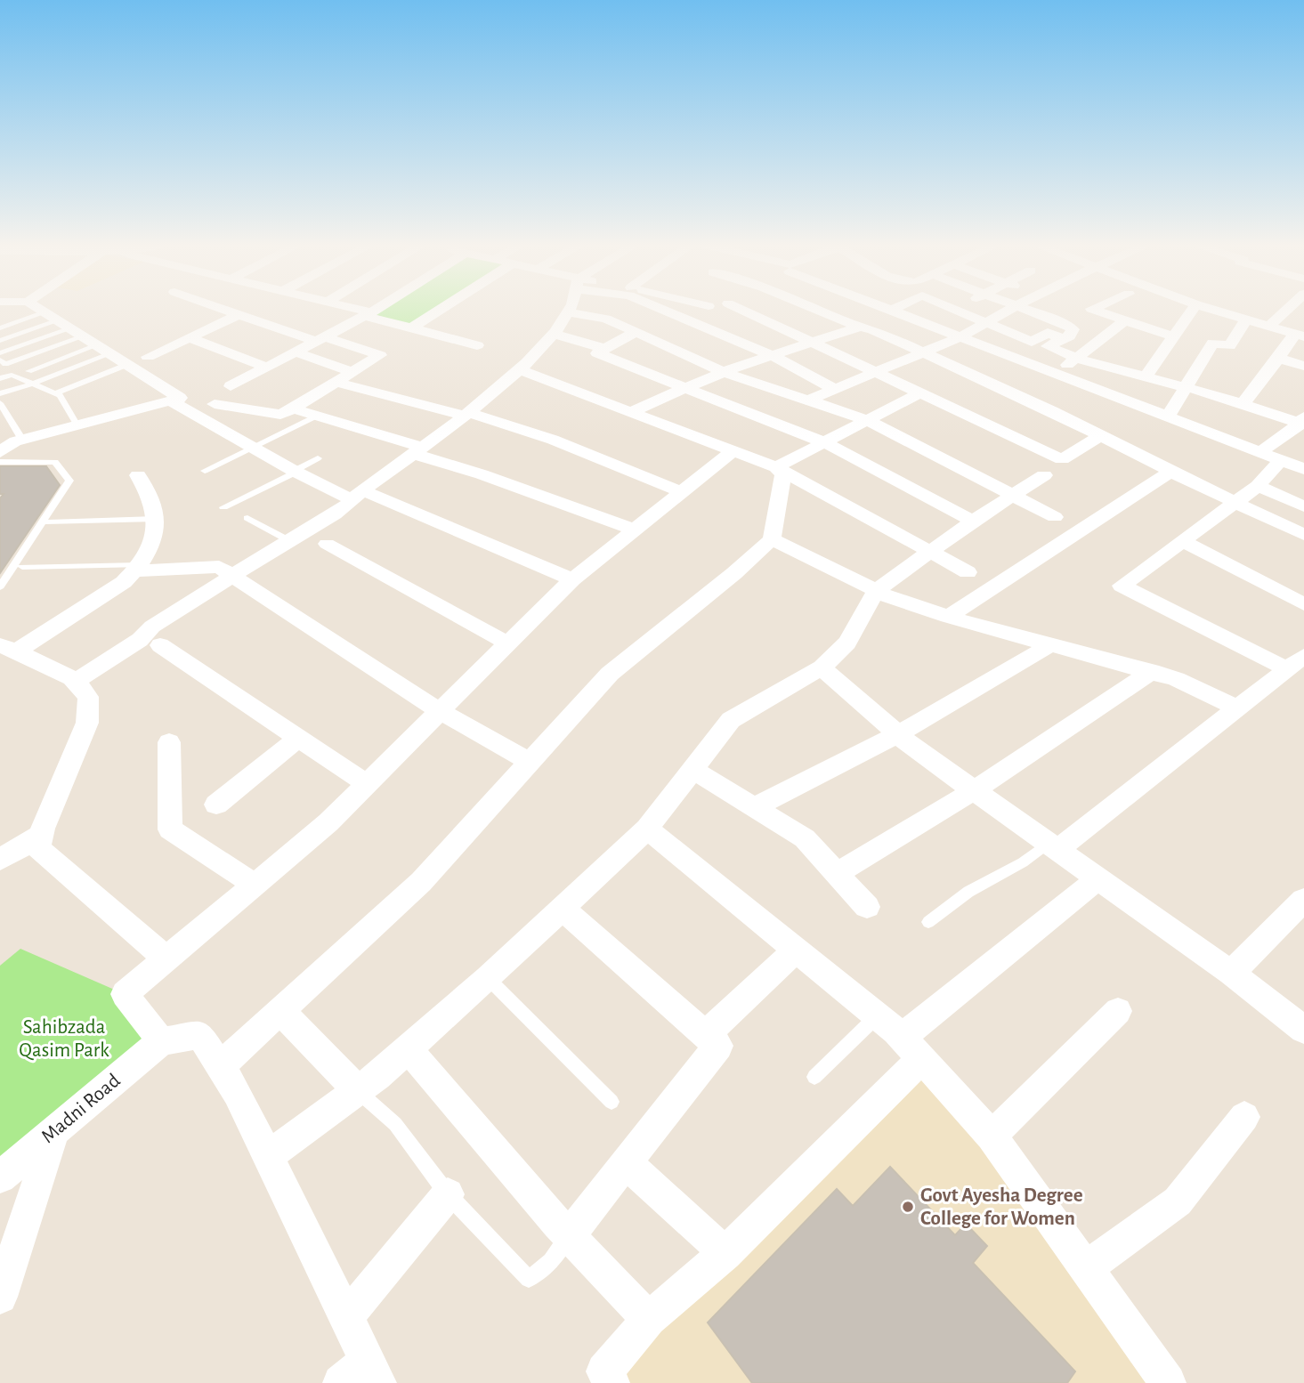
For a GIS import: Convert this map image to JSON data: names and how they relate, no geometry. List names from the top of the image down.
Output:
{
  "streets": {
    "street": ["Madni Road"]
  },
  "parks": ["Sahibzada Qasim Park"],
  "places": ["Govt Ayesha Degree College for Women"]
}
